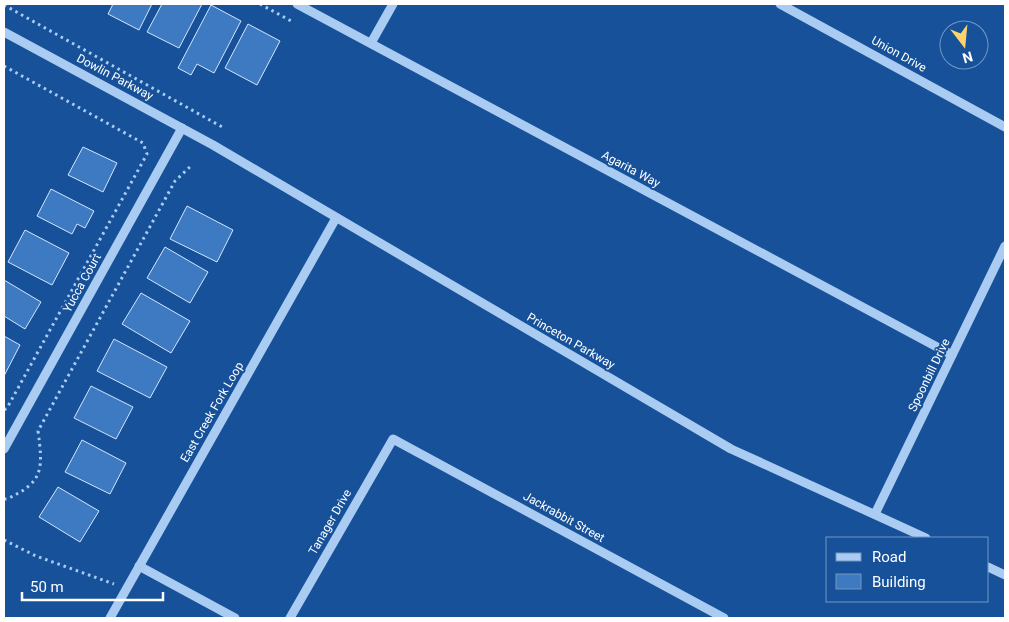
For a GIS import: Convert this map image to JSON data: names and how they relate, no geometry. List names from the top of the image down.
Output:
{
  "streets": {
    "street": [
      "Union Drive",
      "Dowlin Parkway",
      "Agarita Way",
      "Yucca Court",
      "Princeton Parkway",
      "Spoonbill Drive",
      "East Creek Fork Loop",
      "Jackrabbit Street",
      "Tanager Drive"
    ]
  },
  "crossings": [
    ["Dowlin Parkway", "Yucca Court"],
    ["Dowlin Parkway", "Princeton Parkway"],
    ["Agarita Way", "Spoonbill Drive"],
    ["Princeton Parkway", "Spoonbill Drive"],
    ["Princeton Parkway", "East Creek Fork Loop"],
    ["Jackrabbit Street", "Tanager Drive"]
  ],
  "legend": ["Road", "Building"],
  "scale_bar": "50 m",
  "north": "bottom"
}
